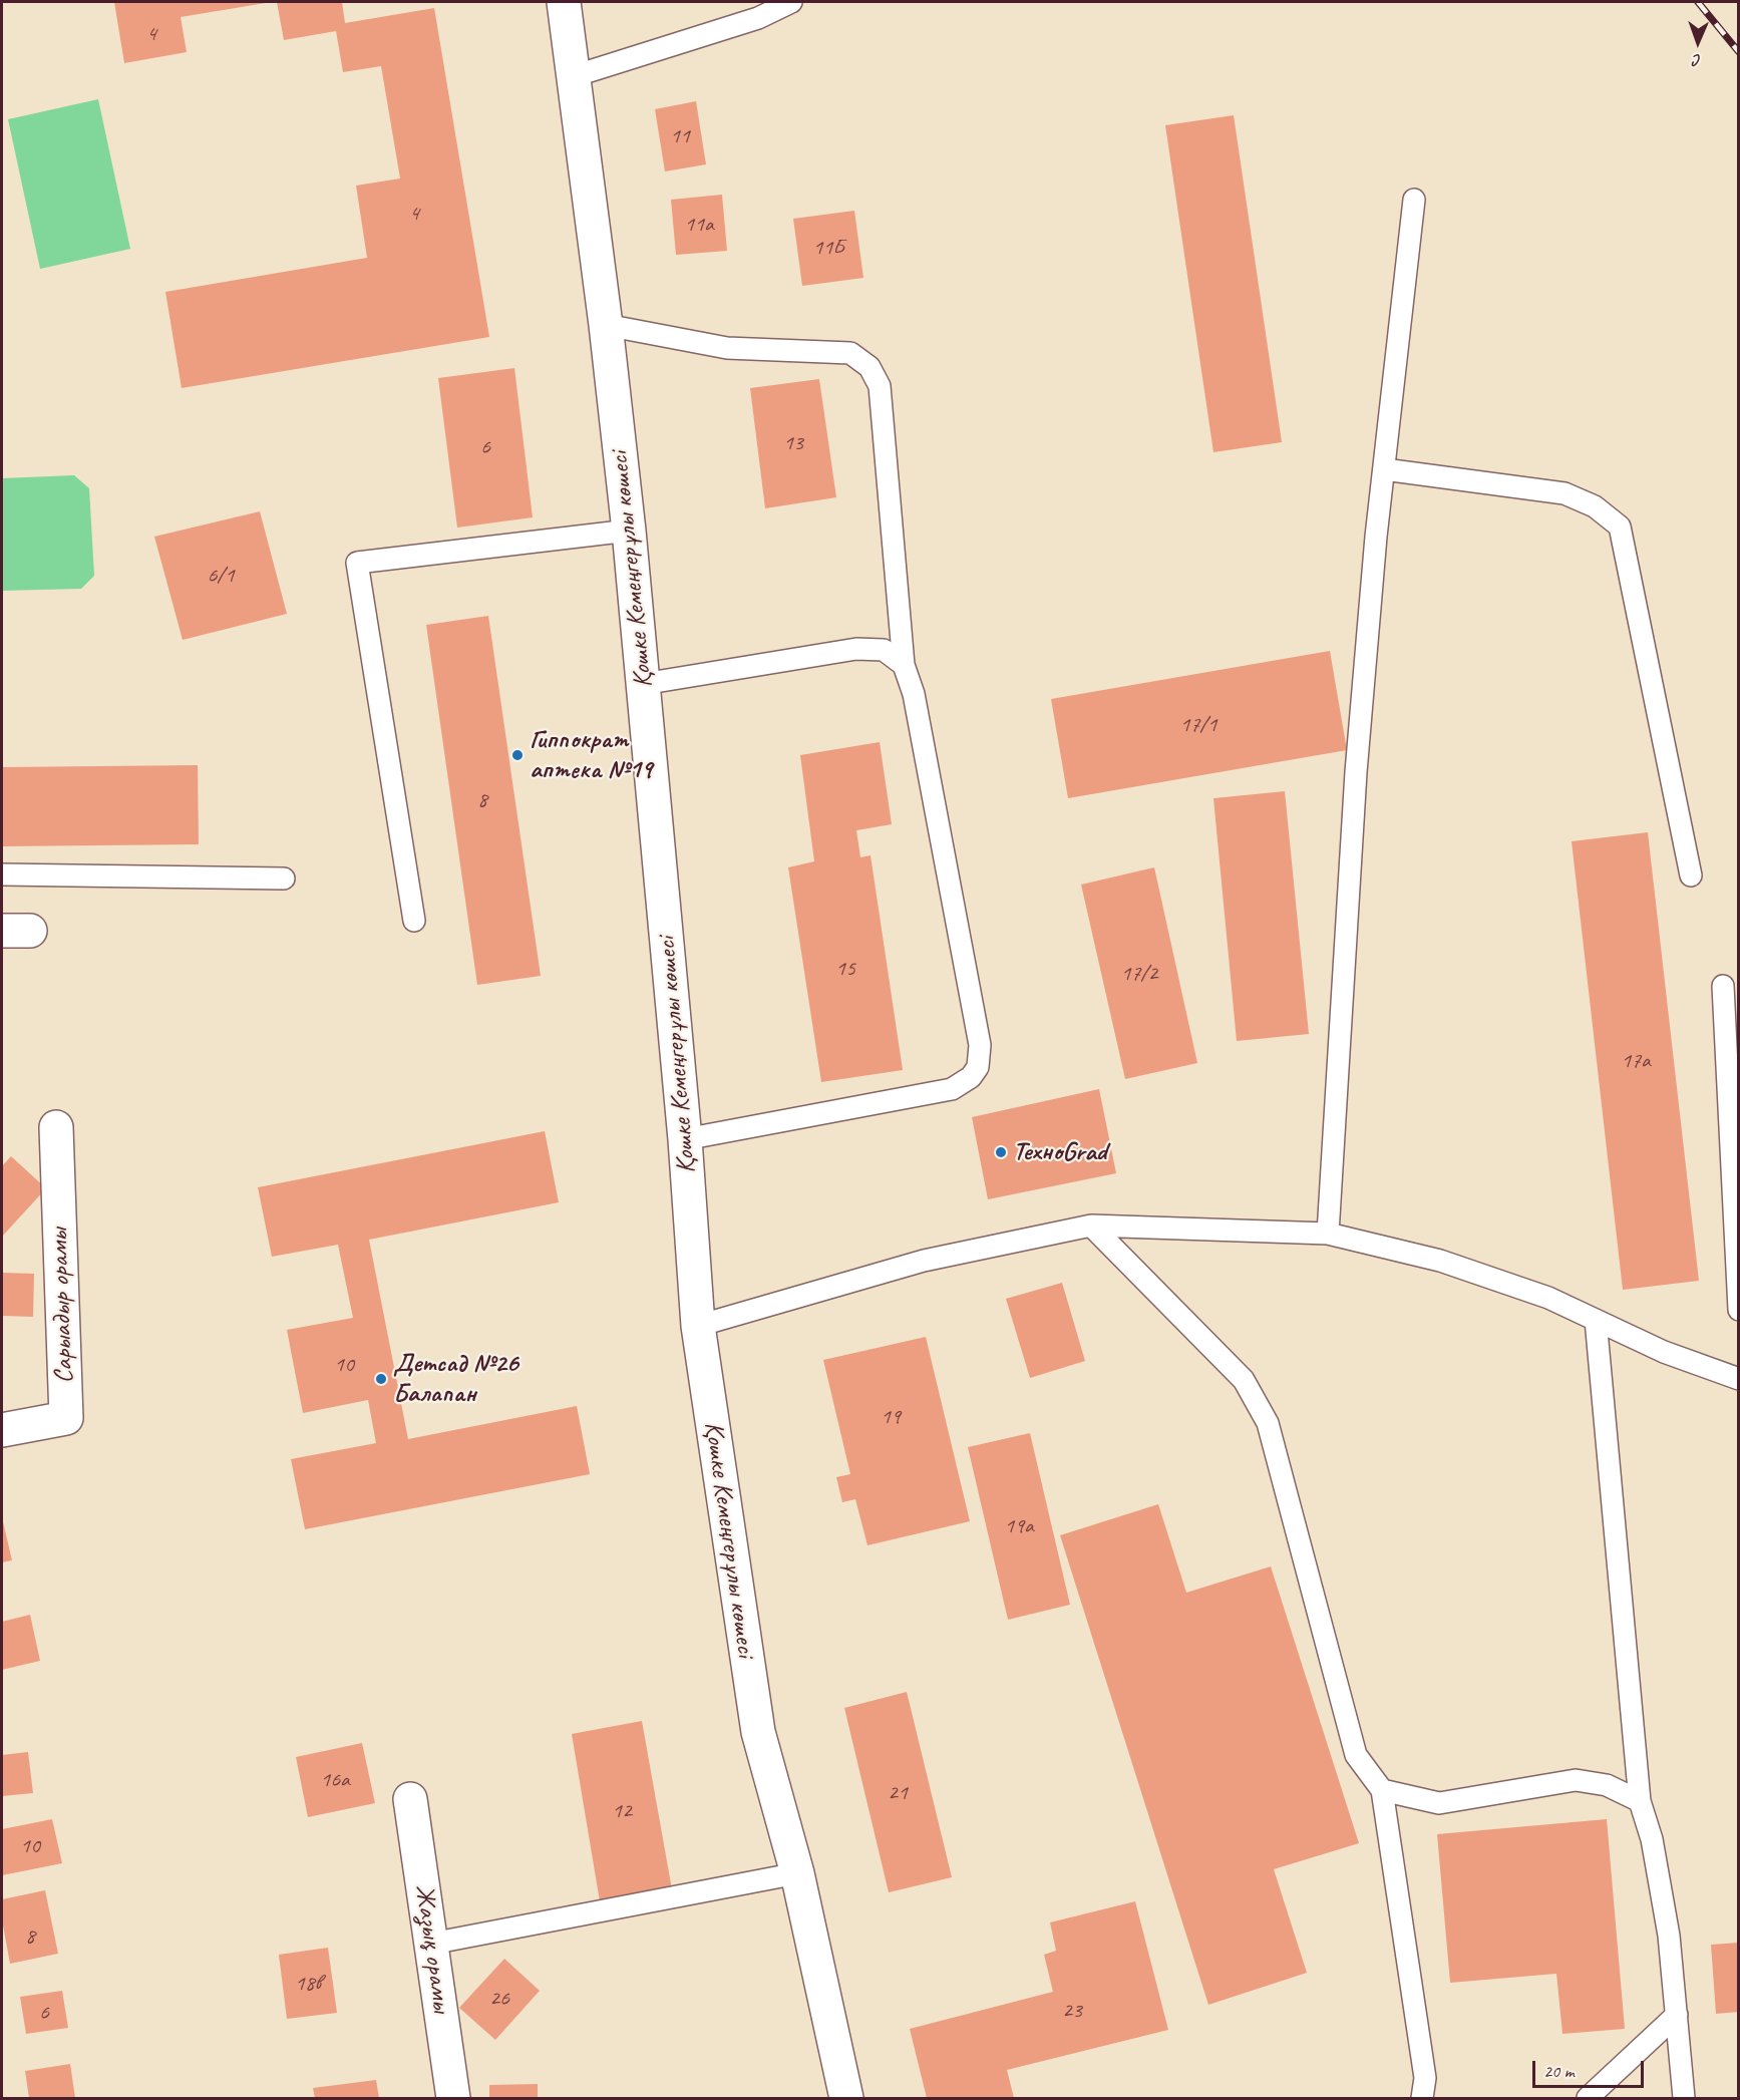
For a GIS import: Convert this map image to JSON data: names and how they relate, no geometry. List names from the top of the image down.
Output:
{
  "streets": {
    "street": ["Қошке Кемеңгерұлы көшесі", "Сарыадыр орамы", "Жазық орамы"]
  },
  "places": ["Гиппократ аптека №19", "ТехноGrad", "Детсад №26 Балапан"],
  "house_numbers": [
    "4",
    "11",
    "4",
    "11а",
    "11Б",
    "13",
    "6",
    "6/1",
    "17/1",
    "8",
    "15",
    "17/2",
    "17а",
    "10",
    "19",
    "19а",
    "16а",
    "21",
    "12",
    "10",
    "8",
    "18в",
    "26",
    "23",
    "6"
  ],
  "scale_bar": "20 m",
  "north": "bottom"
}
